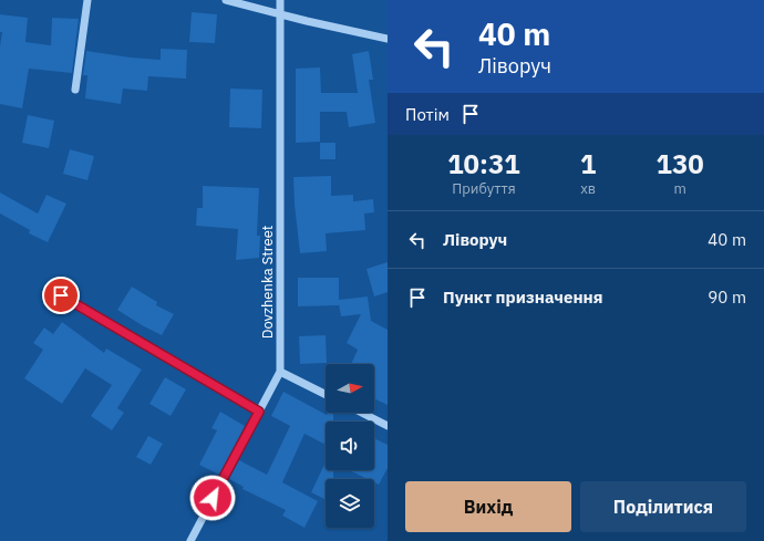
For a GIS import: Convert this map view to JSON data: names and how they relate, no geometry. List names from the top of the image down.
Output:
{
  "streets": {
    "street": ["Dovzhenka Street"]
  },
  "north": "right",
  "page": {
    "turn": ["40 m", "Ліворуч"],
    "then": "Потім",
    "eta": [
      "10:31",
      "Прибуття",
      "1",
      "хв",
      "130",
      "m"
    ],
    "list": [
      {
        "name": "Ліворуч",
        "value": "40 m"
      },
      {
        "name": "Пункт призначення",
        "value": "90 m"
      }
    ],
    "buttons": ["Вихід", "Поділитися"]
  }
}
